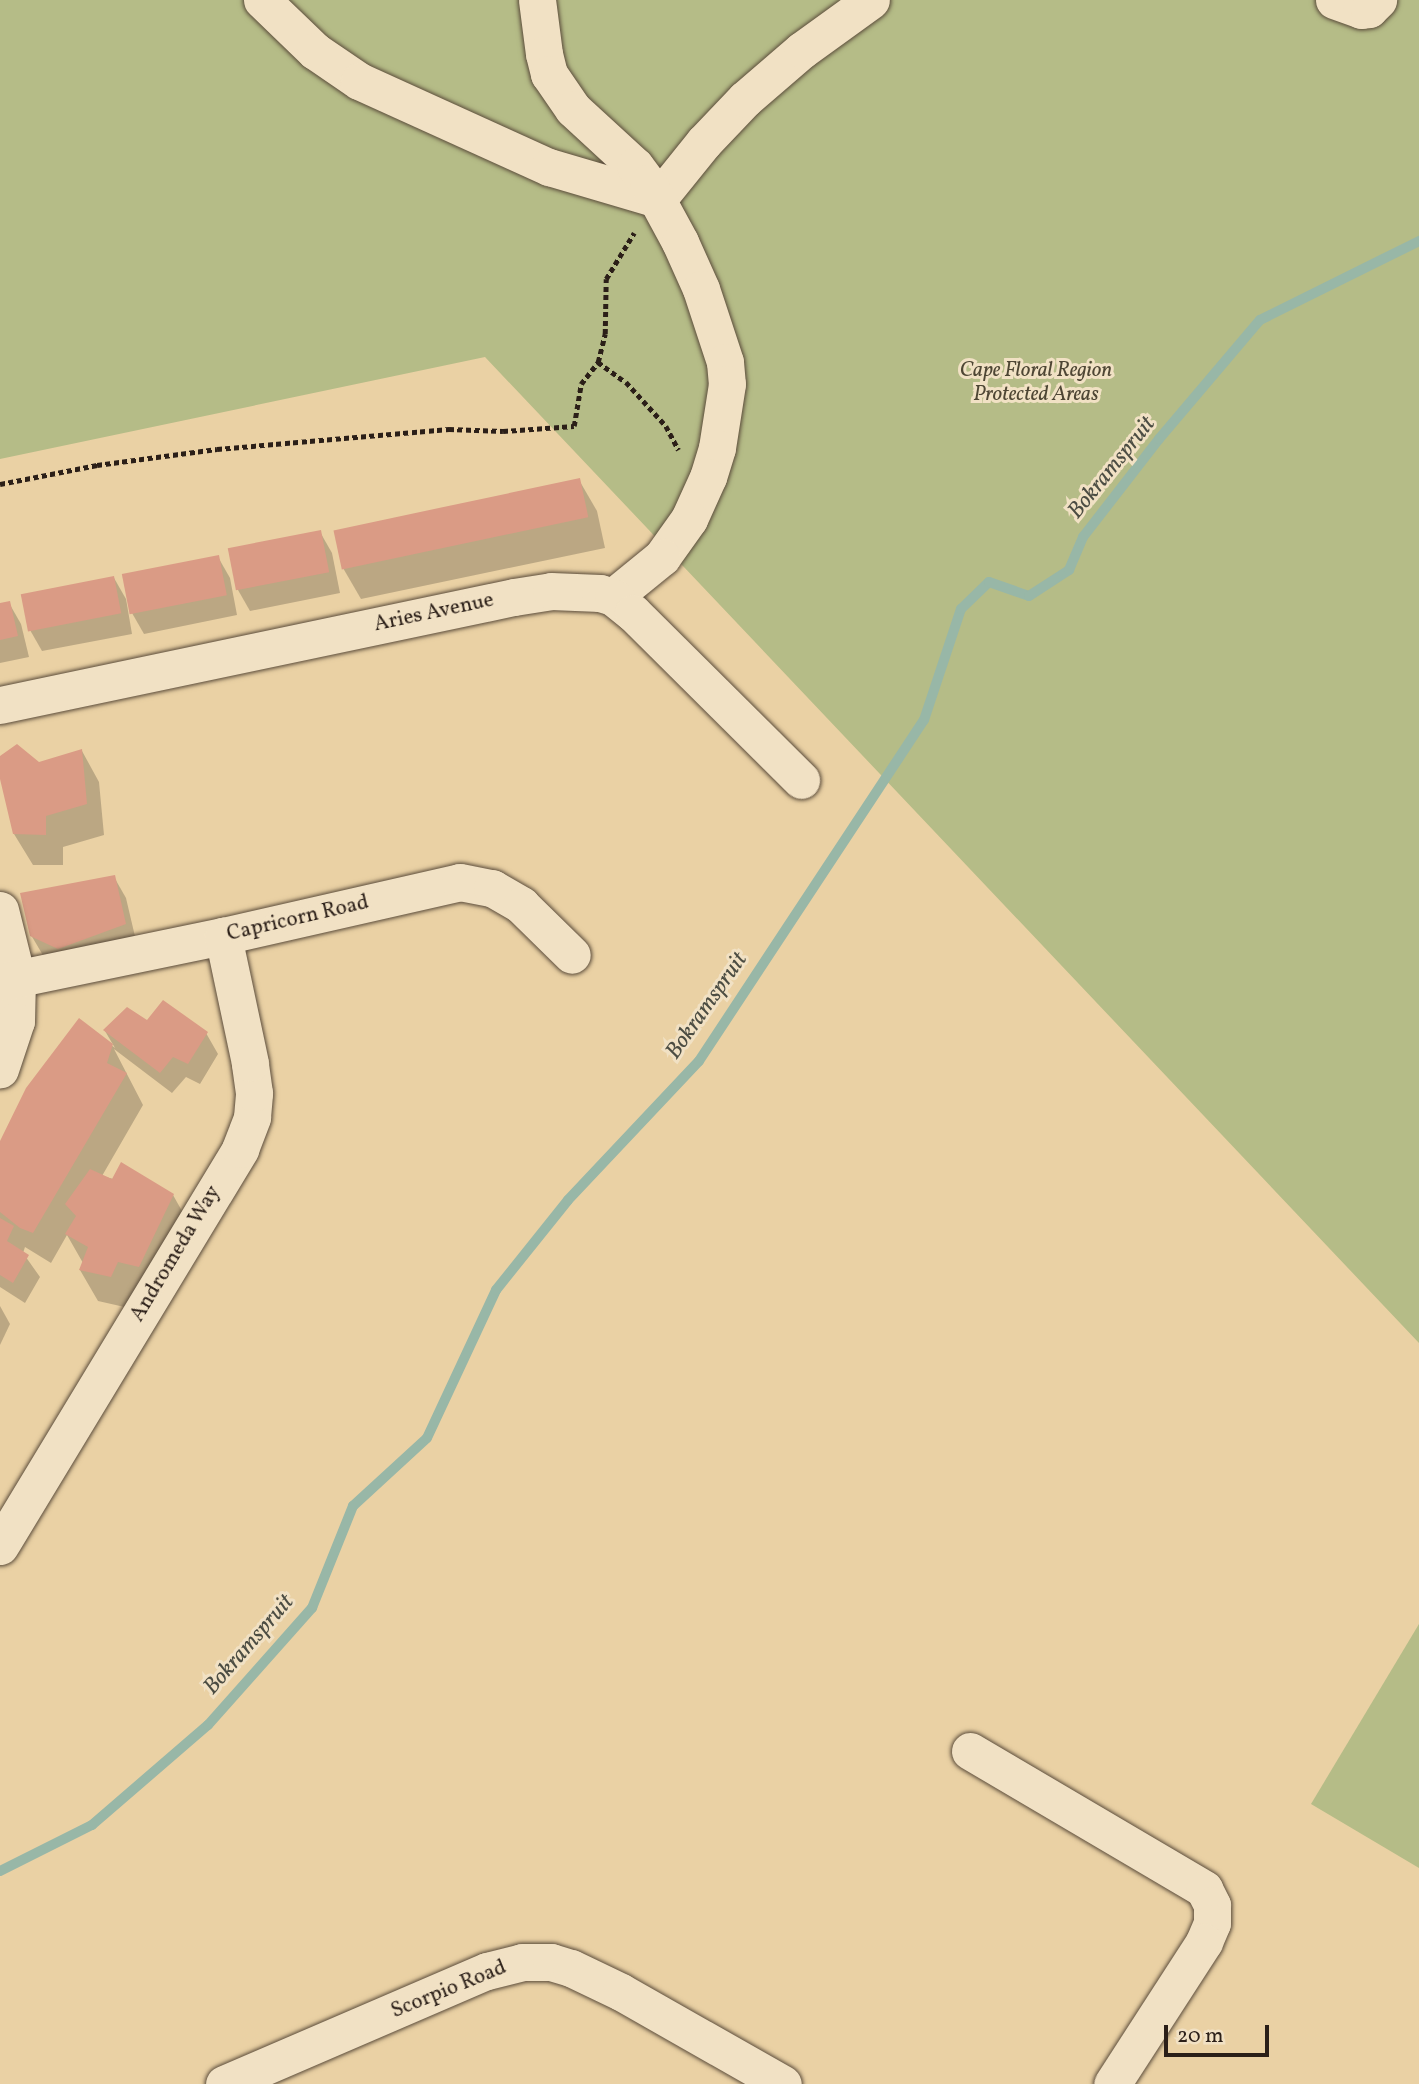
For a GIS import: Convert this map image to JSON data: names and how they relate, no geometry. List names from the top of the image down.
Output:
{
  "streets": {
    "street": [
      "Aries Avenue",
      "Capricorn Road",
      "Andromeda Way",
      "Scorpio Road"
    ]
  },
  "crossings": [
    ["Capricorn Road", "Andromeda Way"]
  ],
  "water": ["Bokramspruit"],
  "parks": ["Cape Floral Region Protected Areas"],
  "scale_bar": "20 m"
}
